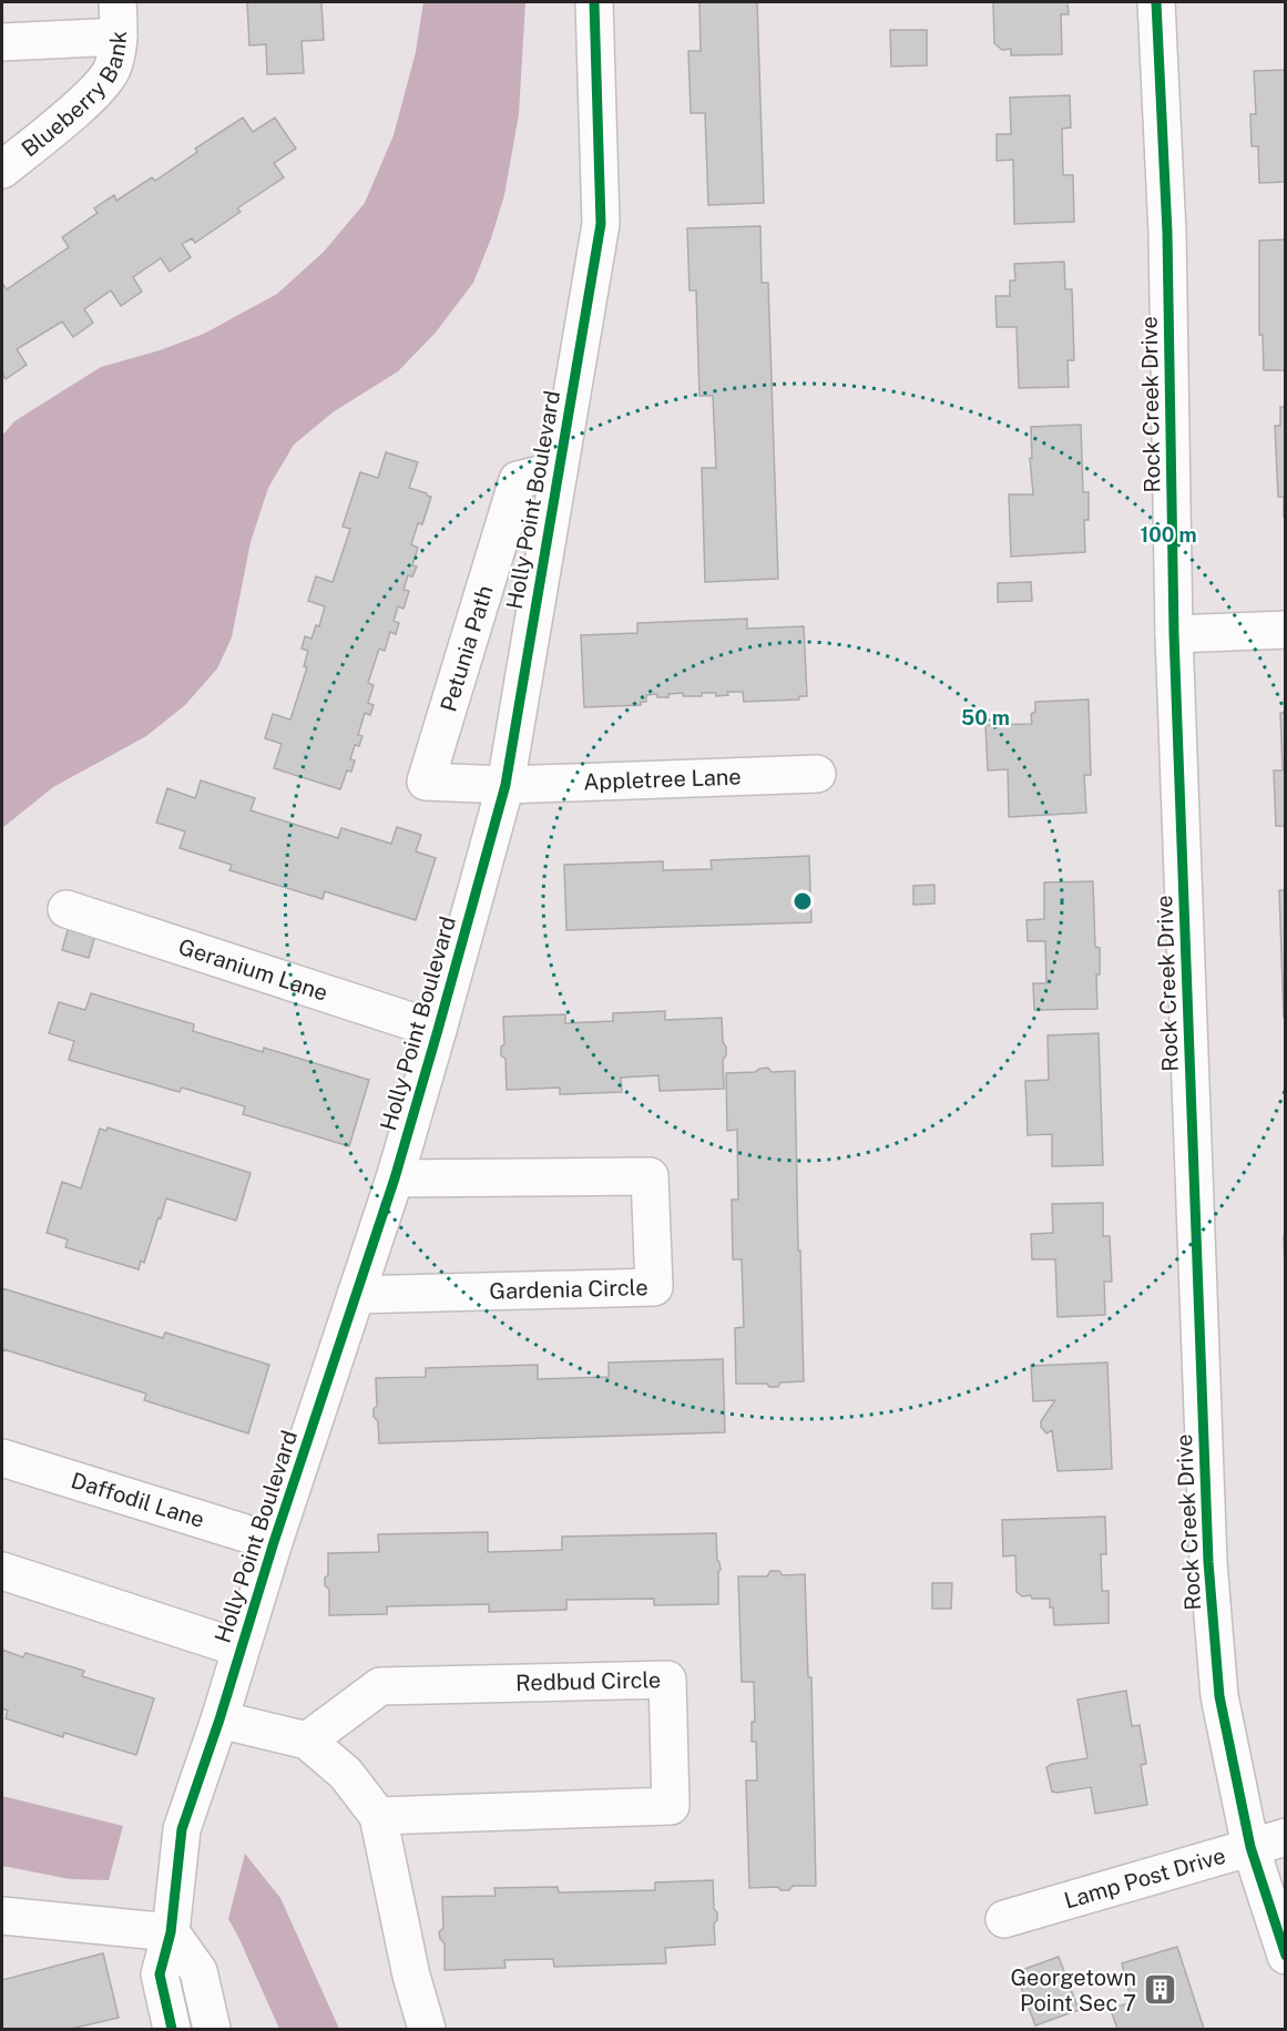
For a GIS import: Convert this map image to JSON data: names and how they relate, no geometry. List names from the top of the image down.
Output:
{
  "streets": {
    "street": [
      "Blueberry Bank",
      "Rock Creek Drive",
      "Holly Point Boulevard",
      "Petunia Path",
      "Appletree Lane",
      "Geranium Lane",
      "Gardenia Circle",
      "Daffodil Lane",
      "Redbud Circle",
      "Lamp Post Drive"
    ]
  },
  "crossings": [
    ["Rock Creek Drive", "Lamp Post Drive"],
    ["Holly Point Boulevard", "Petunia Path"],
    ["Holly Point Boulevard", "Appletree Lane"],
    ["Holly Point Boulevard", "Geranium Lane"],
    ["Holly Point Boulevard", "Gardenia Circle"],
    ["Holly Point Boulevard", "Daffodil Lane"],
    ["Petunia Path", "Appletree Lane"]
  ],
  "places": {
    "building": ["Georgetown Point Sec 7"]
  },
  "rings": ["100 m", "50 m"]
}
